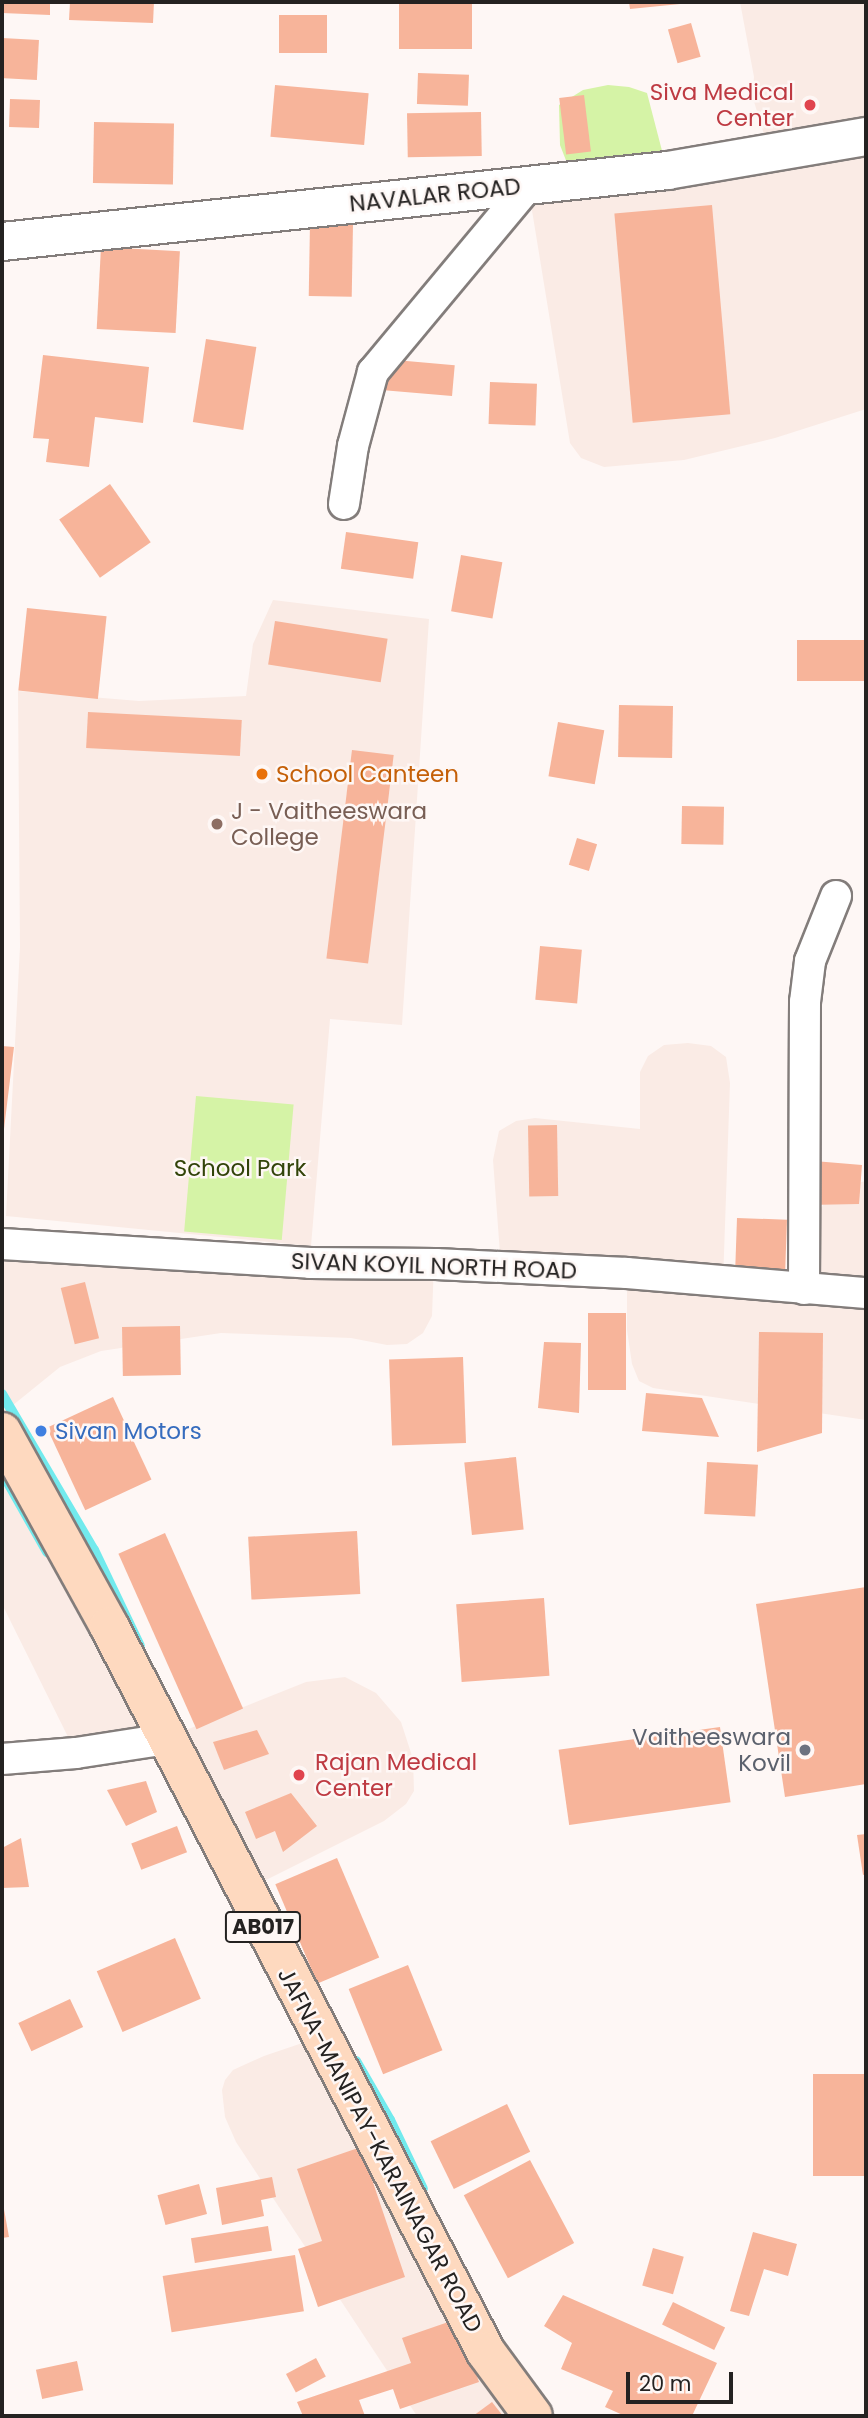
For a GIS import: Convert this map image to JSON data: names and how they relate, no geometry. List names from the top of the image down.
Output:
{
  "streets": {
    "main road": ["AB017", "JAFNA-MANIPAY-KARAINAGAR ROAD"],
    "street": ["NAVALAR ROAD", "SIVAN KOYIL NORTH ROAD"]
  },
  "parks": ["School Park"],
  "places": [
    "Siva Medical Center",
    "School Canteen",
    "J - Vaitheeswara College",
    "Sivan Motors",
    "Vaitheeswara Kovil",
    "Rajan Medical Center"
  ],
  "scale_bar": "20 m"
}
